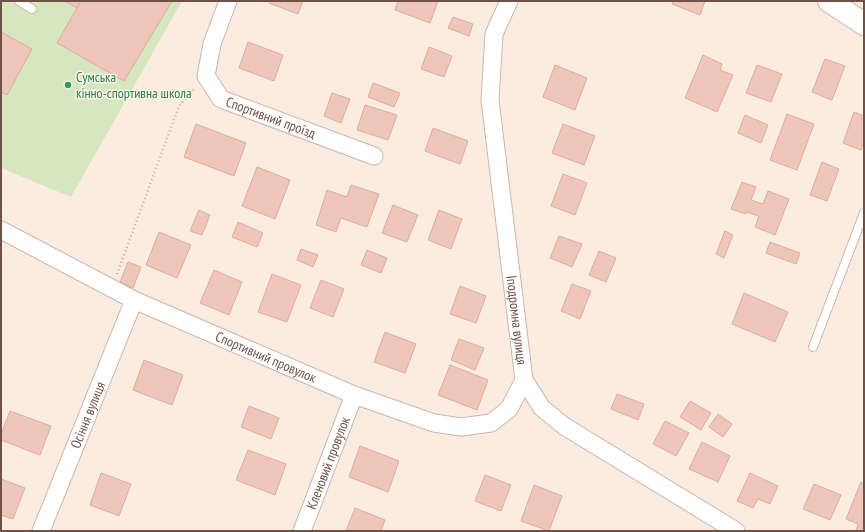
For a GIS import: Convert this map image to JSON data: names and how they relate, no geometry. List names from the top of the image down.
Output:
{
  "streets": {
    "street": [
      "Спортивний проїзд",
      "Іподромна вулиця",
      "Спортивний провулок",
      "Осіння вулиця",
      "Кленовий провулок"
    ]
  },
  "crossings": [
    ["Іподромна вулиця", "Спортивний провулок"],
    ["Спортивний провулок", "Осіння вулиця"],
    ["Спортивний провулок", "Кленовий провулок"]
  ],
  "places": ["Сумська кінно-спортивна школа"]
}
